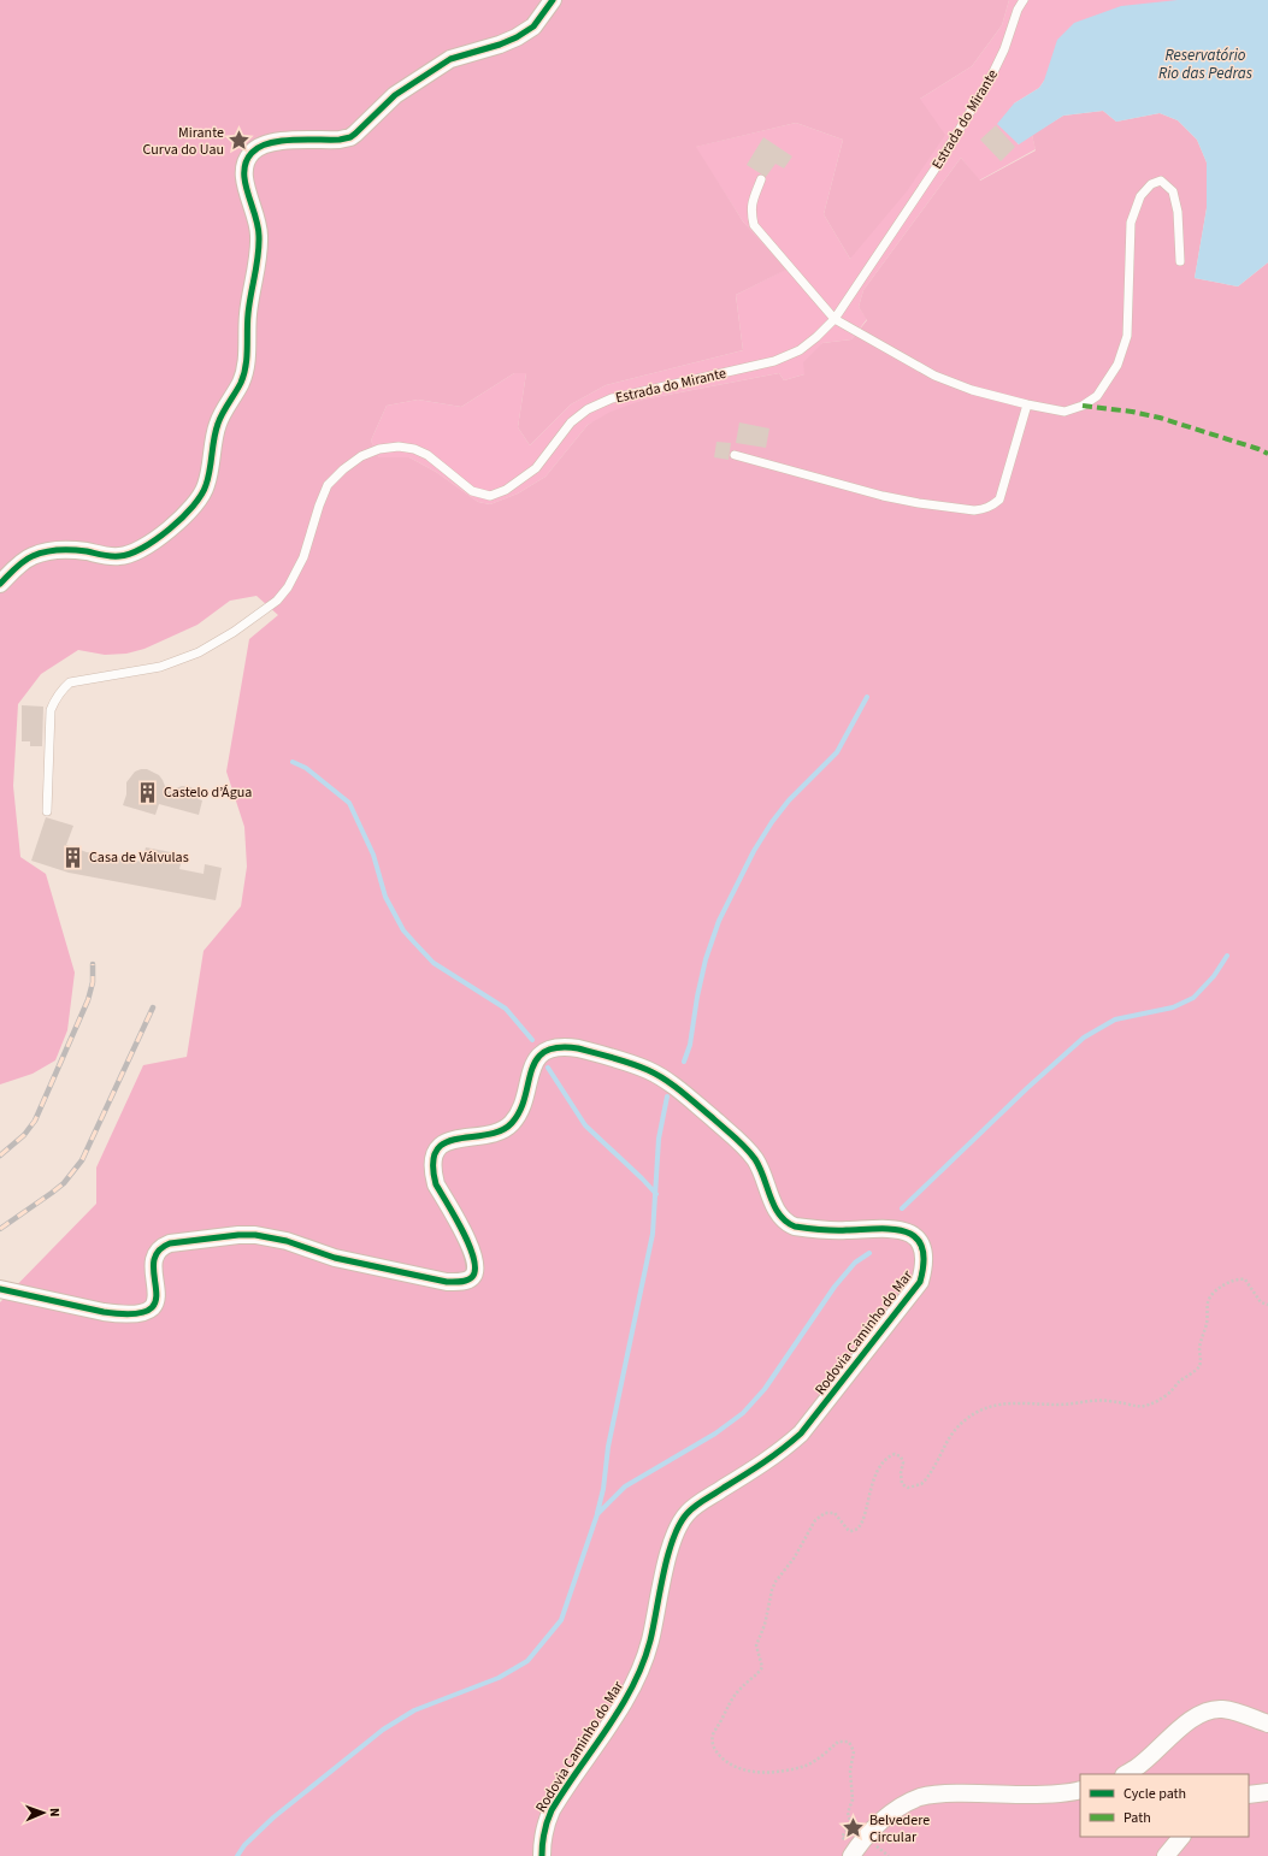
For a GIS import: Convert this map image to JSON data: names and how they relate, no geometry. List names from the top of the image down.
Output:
{
  "streets": {
    "street": ["Rodovia Caminho do Mar"],
    "lane": ["Estrada do Mirante"]
  },
  "water": ["Reservatório Rio das Pedras"],
  "places": {
    "place": ["Mirante Curva do Uau", "Belvedere Circular"],
    "building": ["Castelo d’Água", "Casa de Válvulas"]
  },
  "legend": ["Cycle path", "Path"],
  "north": "right"
}
